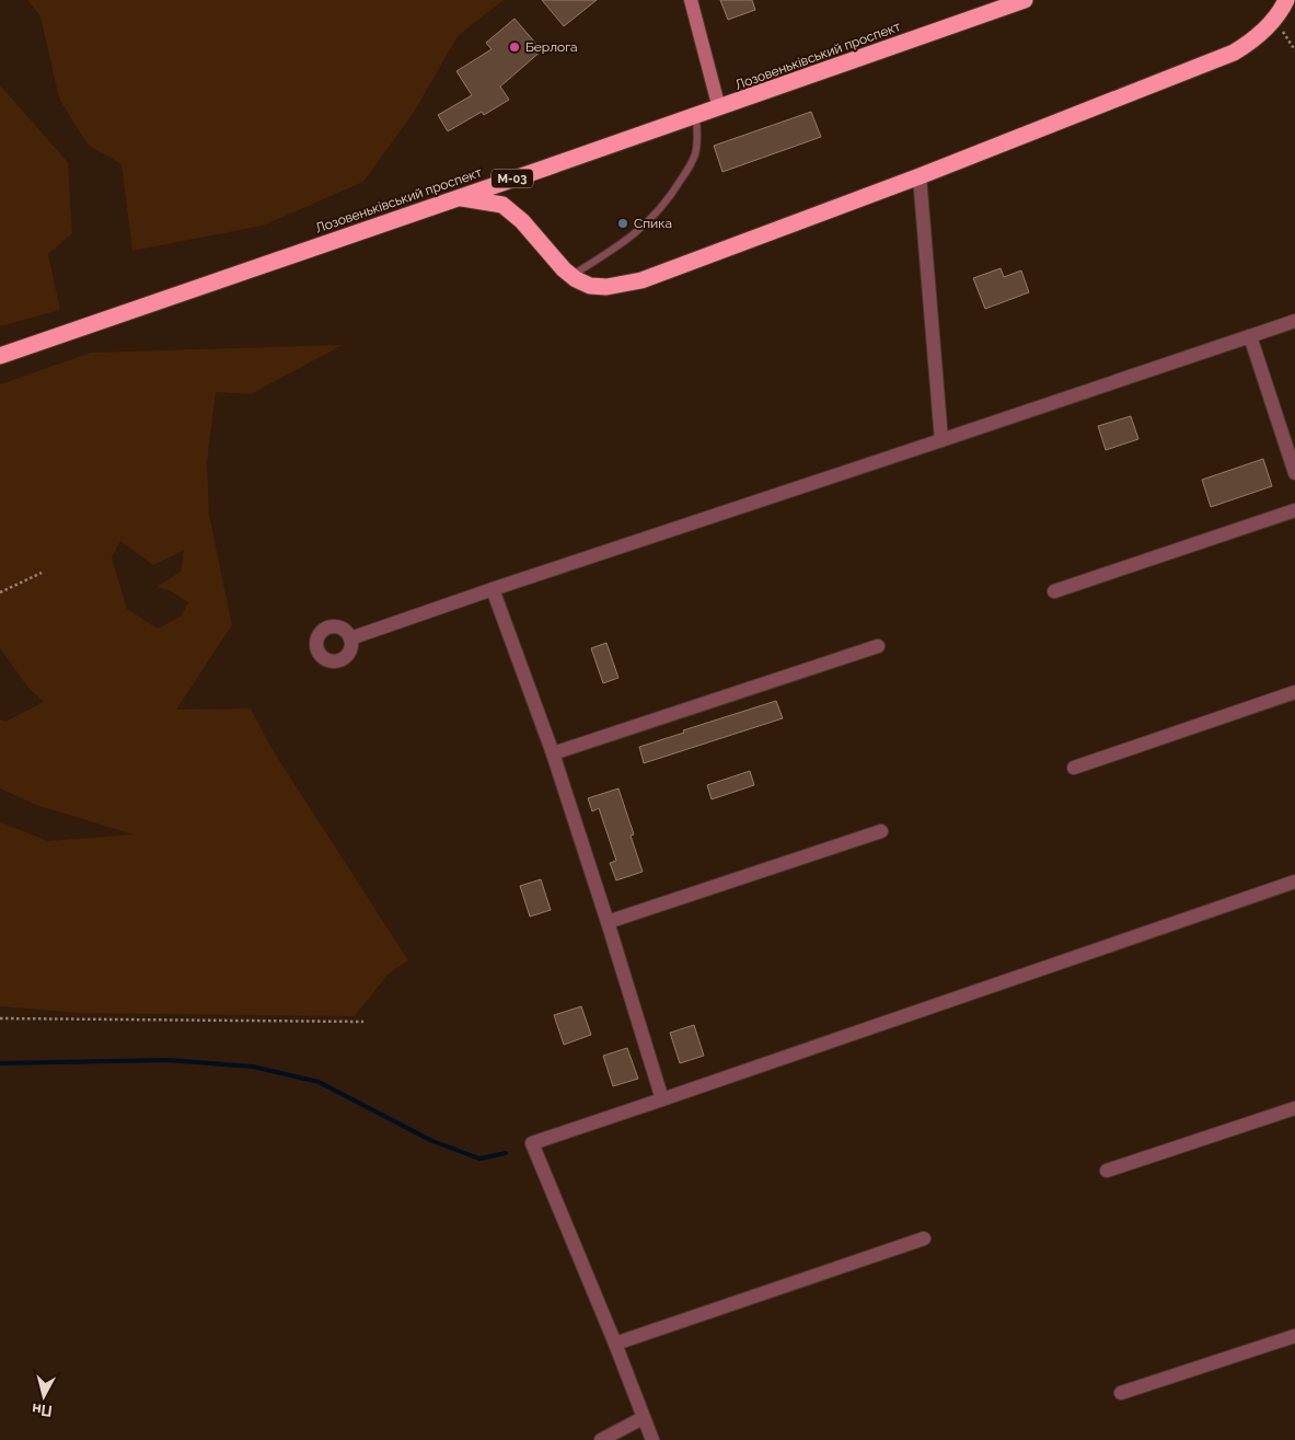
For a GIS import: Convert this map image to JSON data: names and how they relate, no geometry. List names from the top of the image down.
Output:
{
  "streets": {
    "highway": ["Лозовеньківський проспект", "М-03"]
  },
  "places": ["Берлога", "Спика"],
  "north": "bottom"
}
